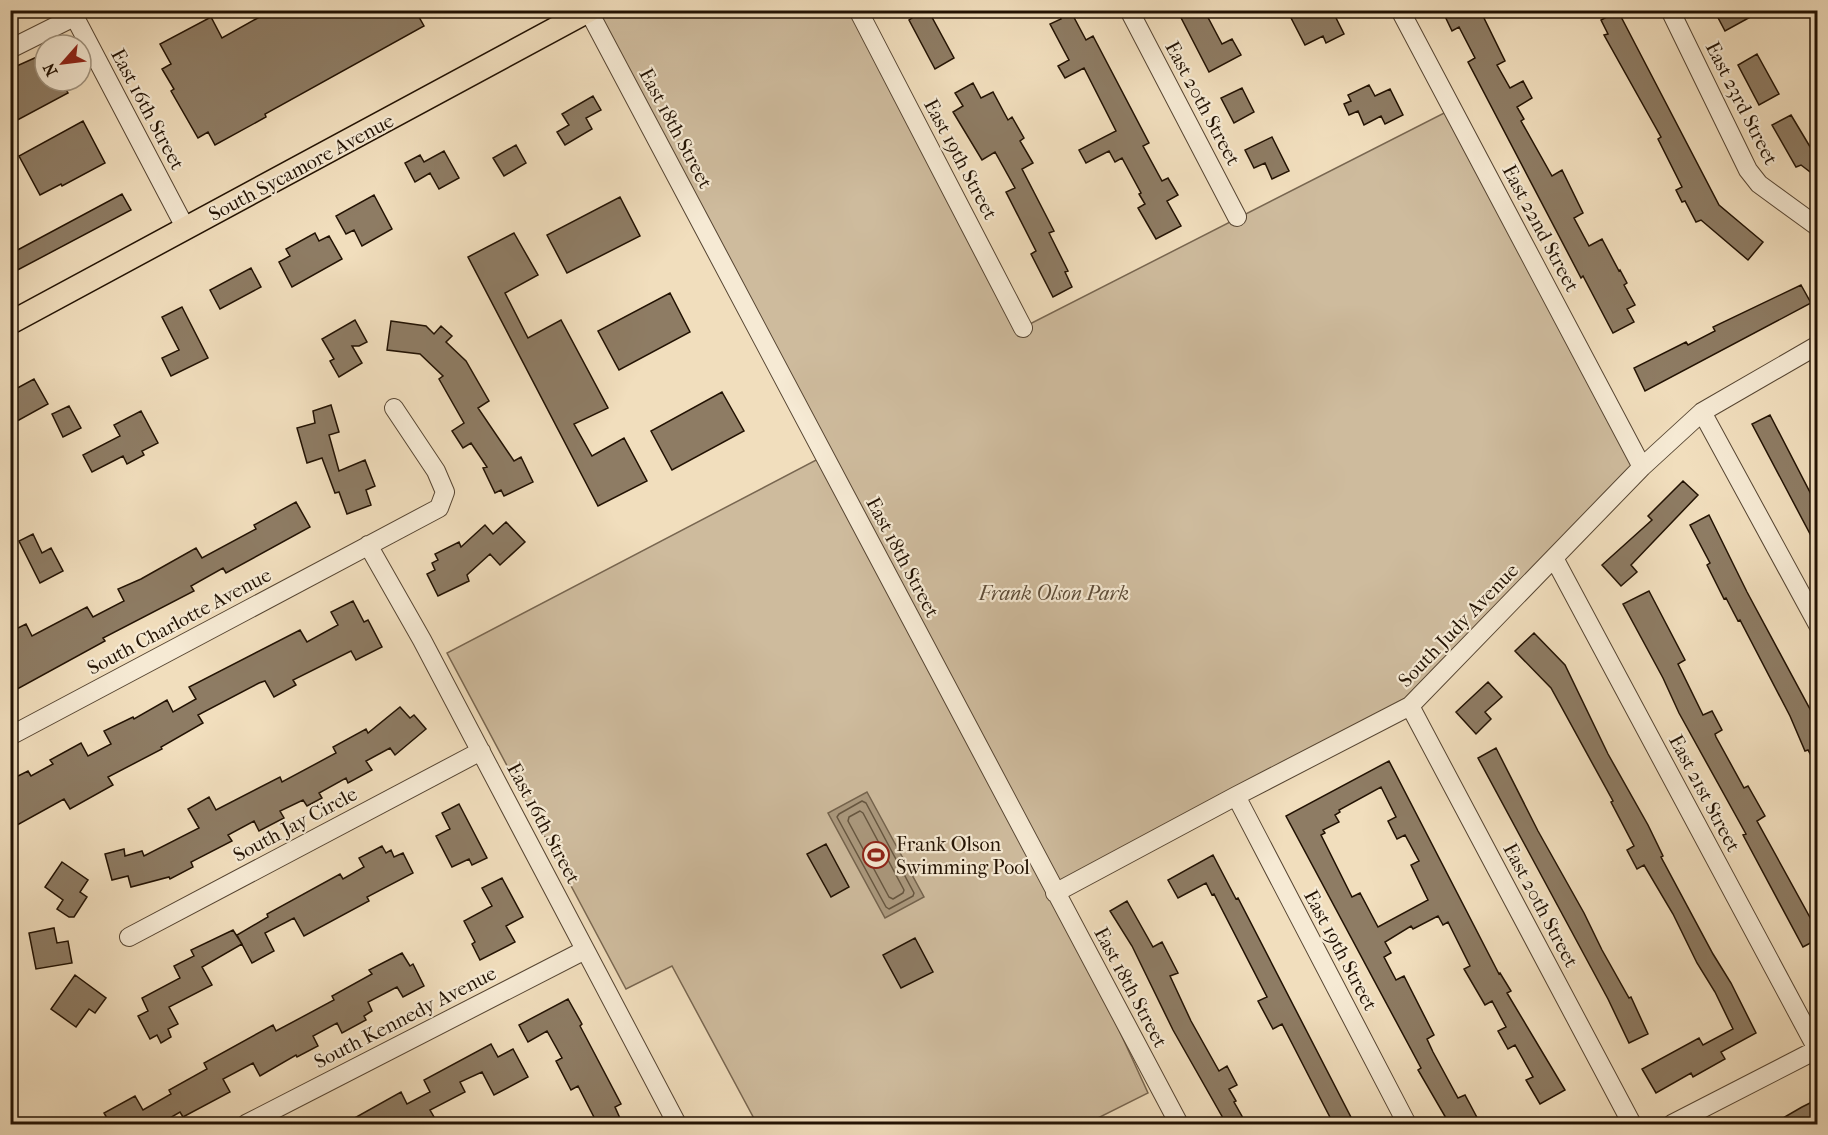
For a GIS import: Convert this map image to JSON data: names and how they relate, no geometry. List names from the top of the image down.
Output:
{
  "streets": {
    "main road": ["South Sycamore Avenue"],
    "street": [
      "East 20th Street",
      "East 23rd Street",
      "East 16th Street",
      "East 18th Street",
      "East 19th Street",
      "East 22nd Street",
      "South Charlotte Avenue",
      "South Judy Avenue",
      "East 21st Street",
      "South Jay Circle",
      "South Kennedy Avenue"
    ]
  },
  "crossings": [
    ["East 20th Street", "South Judy Avenue"],
    ["East 16th Street", "South Sycamore Avenue"],
    ["East 16th Street", "South Charlotte Avenue"],
    ["East 16th Street", "South Jay Circle"],
    ["East 16th Street", "South Kennedy Avenue"],
    ["East 18th Street", "South Sycamore Avenue"],
    ["East 18th Street", "South Judy Avenue"],
    ["East 19th Street", "South Judy Avenue"],
    ["East 22nd Street", "South Judy Avenue"],
    ["South Judy Avenue", "East 21st Street"]
  ],
  "parks": ["Frank Olson Park"],
  "places": {
    "sports": ["Frank Olson Swimming Pool"]
  },
  "north": "bottom left"
}
